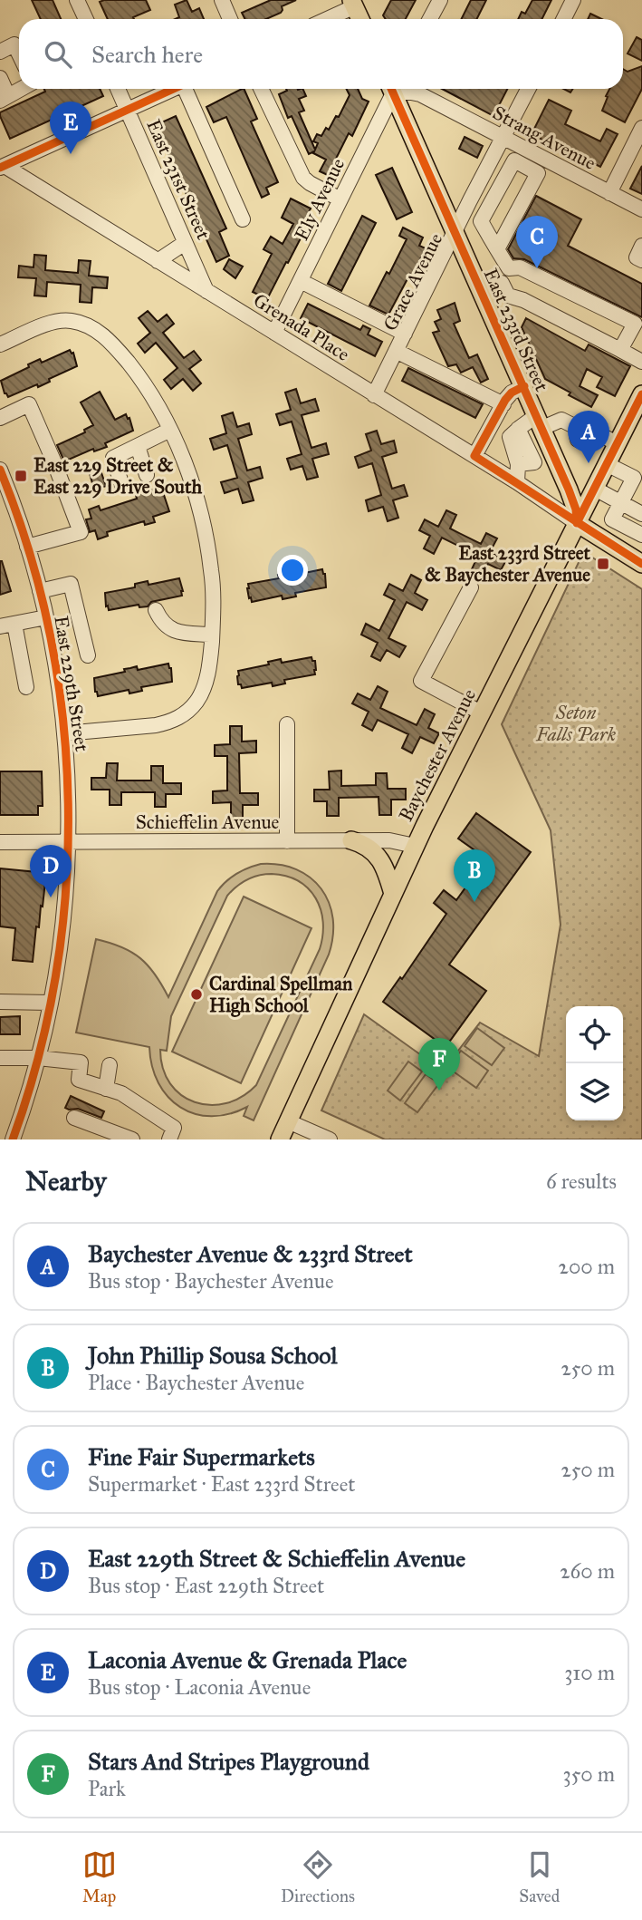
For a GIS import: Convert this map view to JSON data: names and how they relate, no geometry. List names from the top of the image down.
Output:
{
  "streets": {
    "main road": ["East 233rd Street", "Baychester Avenue"],
    "street": [
      "Strang Avenue",
      "East 231st Street",
      "Ely Avenue",
      "Grace Avenue",
      "Grenada Place",
      "East 229th Street",
      "Schieffelin Avenue"
    ]
  },
  "crossings": [
    ["Strang Avenue", "Grace Avenue"],
    ["East 231st Street", "Grenada Place"],
    ["Ely Avenue", "Grenada Place"],
    ["Grace Avenue", "Grenada Place"],
    ["Grace Avenue", "East 233rd Street"],
    ["Grenada Place", "East 233rd Street"],
    ["Grenada Place", "Baychester Avenue"],
    ["East 233rd Street", "Baychester Avenue"],
    ["East 229th Street", "Schieffelin Avenue"],
    ["Baychester Avenue", "Schieffelin Avenue"]
  ],
  "parks": ["Seton Falls Park"],
  "places": {
    "transit": ["East 229 Street & East 229 Drive South", "East 233rd Street & Baychester Avenue"],
    "other": ["Cardinal Spellman High School"]
  },
  "page": {
    "search": "Search here",
    "pins": [
      "E",
      "C",
      "A",
      "D",
      "B",
      "F"
    ],
    "heading": ["Nearby", "6 results"],
    "list": [
      {
        "mark": "A",
        "name": "Baychester Avenue & 233rd Street",
        "note": "Bus stop · Baychester Avenue",
        "value": "200 m"
      },
      {
        "mark": "B",
        "name": "John Phillip Sousa School",
        "note": "Place · Baychester Avenue",
        "value": "250 m"
      },
      {
        "mark": "C",
        "name": "Fine Fair Supermarkets",
        "note": "Supermarket · East 233rd Street",
        "value": "250 m"
      },
      {
        "mark": "D",
        "name": "East 229th Street & Schieffelin Avenue",
        "note": "Bus stop · East 229th Street",
        "value": "260 m"
      },
      {
        "mark": "E",
        "name": "Laconia Avenue & Grenada Place",
        "note": "Bus stop · Laconia Avenue",
        "value": "310 m"
      },
      {
        "mark": "F",
        "name": "Stars And Stripes Playground",
        "note": "Park",
        "value": "350 m"
      }
    ],
    "nav": ["Map", "Directions", "Saved"]
  }
}
